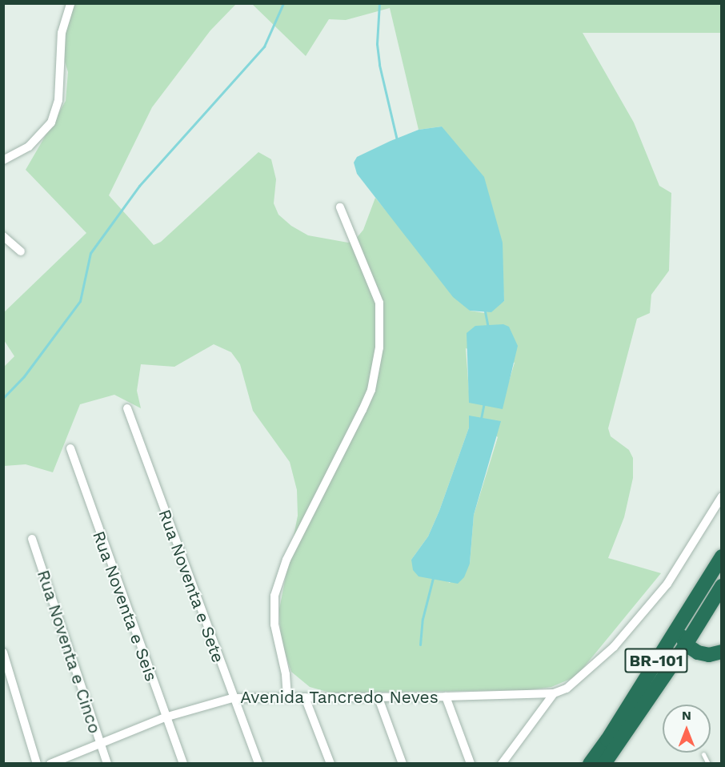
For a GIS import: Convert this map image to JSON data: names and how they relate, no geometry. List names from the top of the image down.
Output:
{
  "streets": {
    "highway": ["BR-101"],
    "street": [
      "Rua Noventa e Sete",
      "Rua Noventa e Seis",
      "Rua Noventa e Cinco",
      "Avenida Tancredo Neves"
    ]
  },
  "crossings": [
    ["Rua Noventa e Sete", "Avenida Tancredo Neves"],
    ["Rua Noventa e Seis", "Avenida Tancredo Neves"],
    ["Rua Noventa e Cinco", "Avenida Tancredo Neves"]
  ],
  "north": "top"
}
